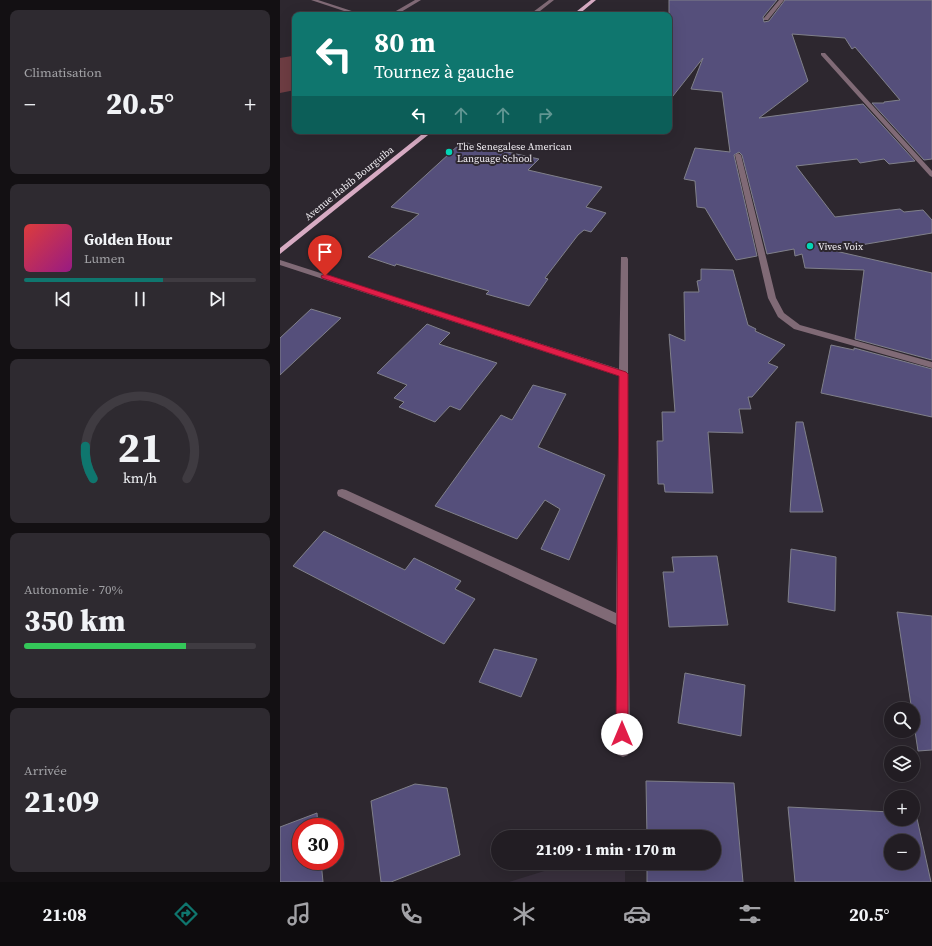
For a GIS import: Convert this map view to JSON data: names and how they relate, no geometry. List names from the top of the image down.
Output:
{
  "streets": {
    "main road": ["Avenue Habib Bourguiba"]
  },
  "places": ["The Senegalese American Language School", "Vives Voix"],
  "page": {
    "tile": [
      "Climatisation",
      ["Autonomie · 70%", "350 km"],
      ["Arrivée", "21:09"]
    ],
    "turn": ["80 m", "Tournez à gauche"],
    "heat": ["−", "20.5°", "+"],
    "song": ["Golden Hour", "Lumen"],
    "map_buttons": ["+", "−"],
    "limit": "30",
    "trip": "21:09 · 1 min · 170 m",
    "tabs": ["21:08", "20.5°"],
    "gauge": ["21", "km/h"]
  }
}
